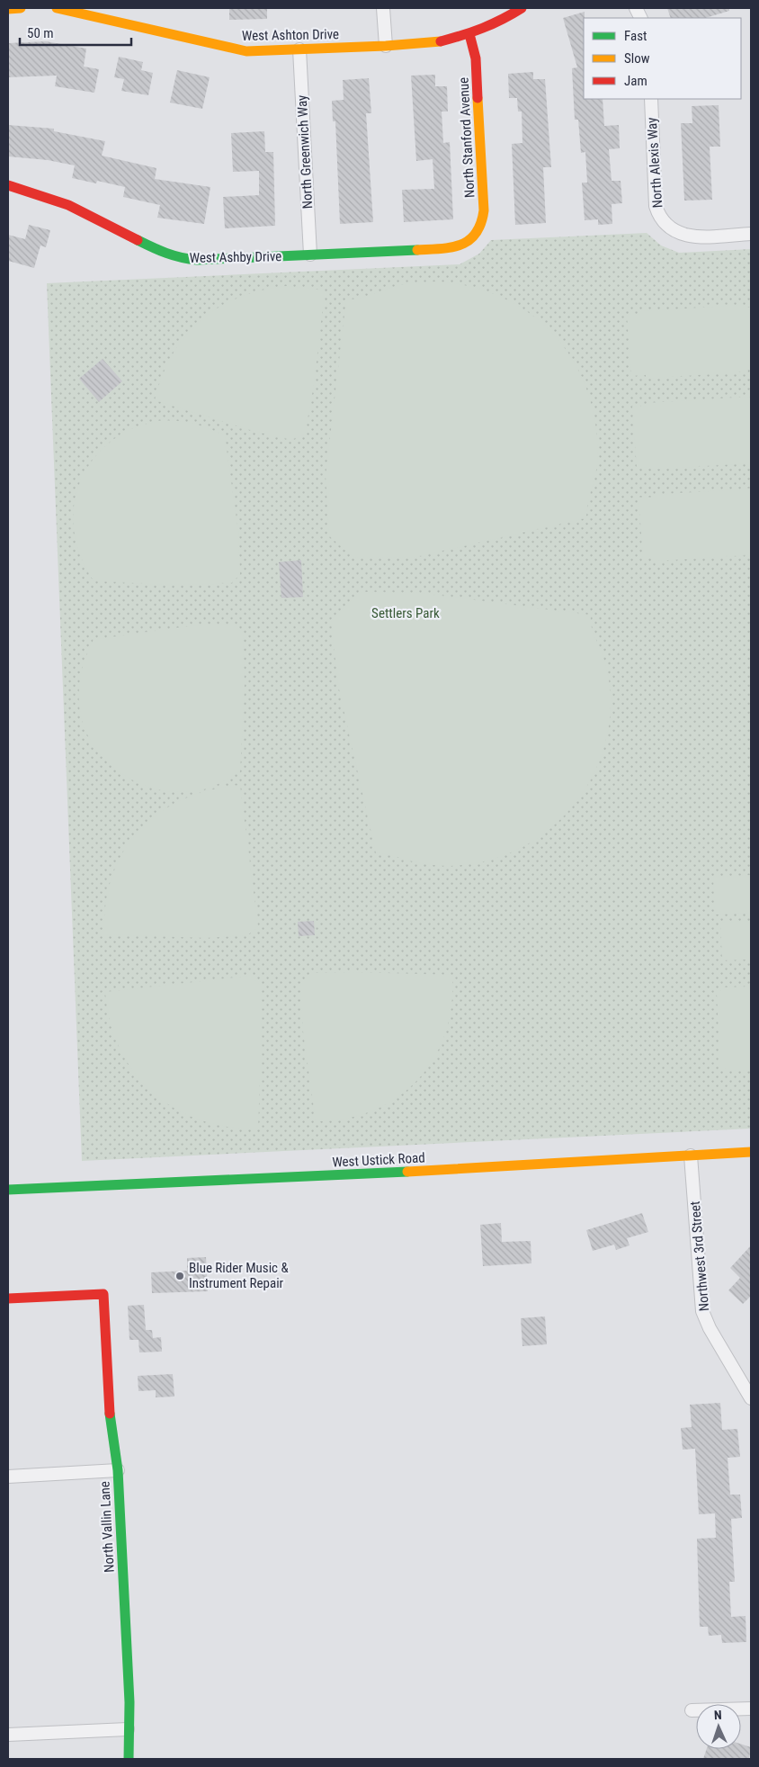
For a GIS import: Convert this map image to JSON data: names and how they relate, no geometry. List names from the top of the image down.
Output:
{
  "streets": {
    "street": [
      "West Ashton Drive",
      "North Stanford Avenue",
      "North Greenwich Way",
      "North Alexis Way",
      "West Ashby Drive",
      "West Ustick Road",
      "Northwest 3rd Street",
      "North Vallin Lane"
    ]
  },
  "crossings": [
    ["West Ashton Drive", "North Stanford Avenue"],
    ["West Ashton Drive", "North Greenwich Way"],
    ["North Stanford Avenue", "West Ashby Drive"],
    ["North Greenwich Way", "West Ashby Drive"],
    ["West Ustick Road", "Northwest 3rd Street"]
  ],
  "parks": ["Settlers Park"],
  "places": ["Blue Rider Music & Instrument Repair"],
  "legend": ["Fast", "Slow", "Jam"],
  "scale_bar": "50 m",
  "north": "top"
}
